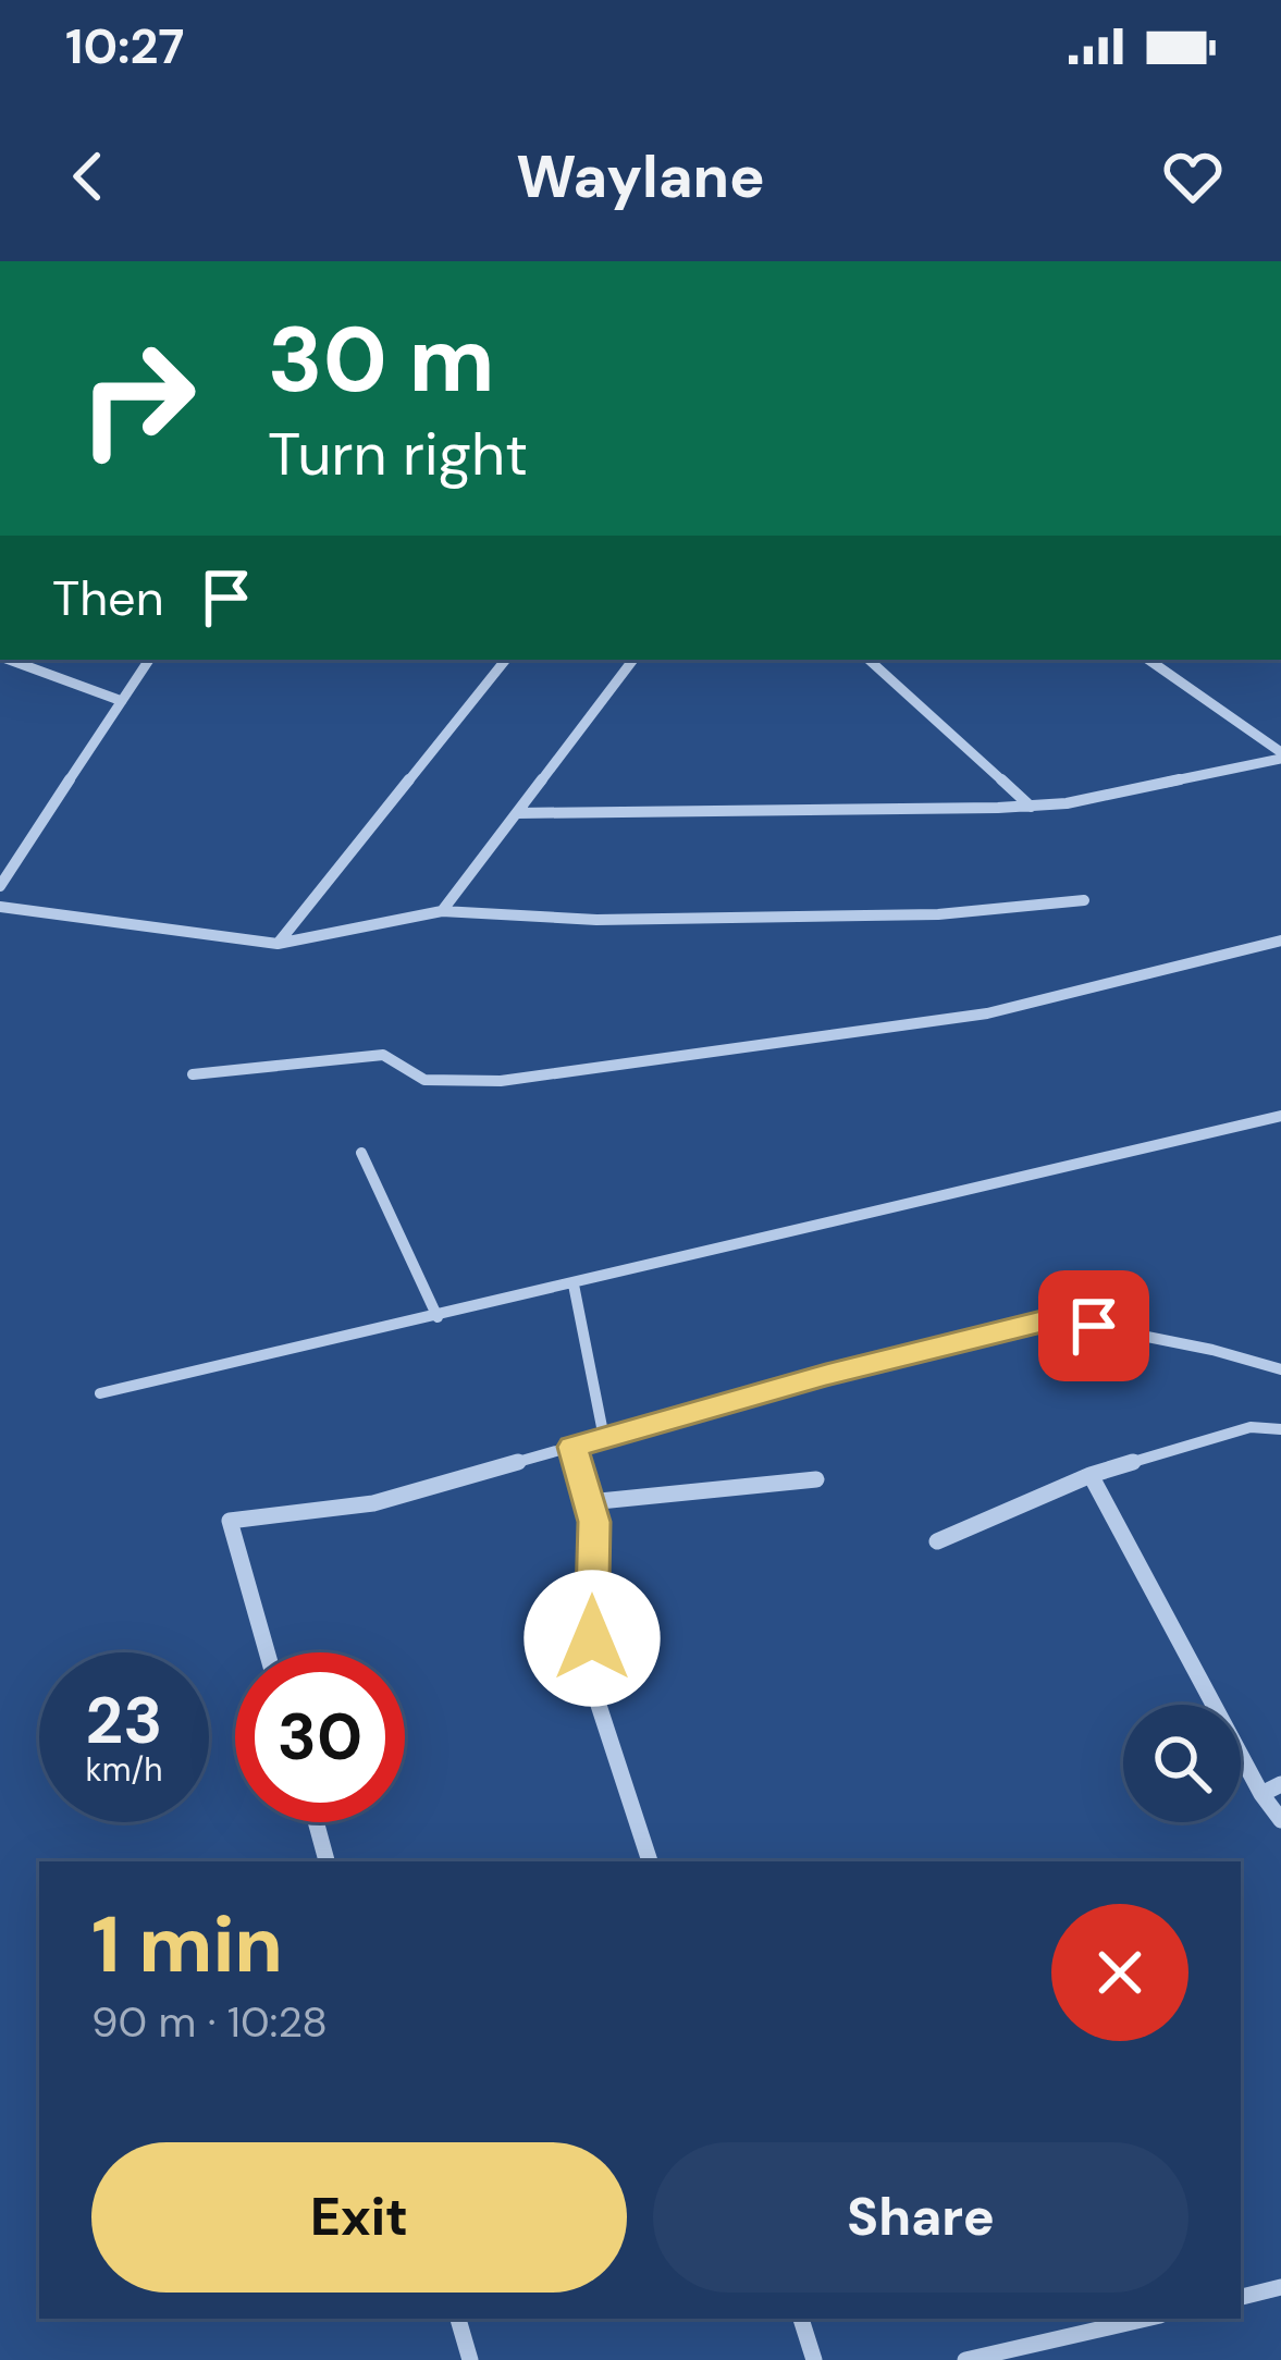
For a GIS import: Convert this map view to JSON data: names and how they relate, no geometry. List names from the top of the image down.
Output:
{
  "page": {
    "status": "10:27",
    "header": "Waylane",
    "turn": ["30 m", "Turn right"],
    "then": "Then",
    "speed": "23 km/h",
    "limit": "30",
    "heading": ["1 min", "90 m · 10:28"],
    "buttons": ["Exit", "Share"]
  }
}
